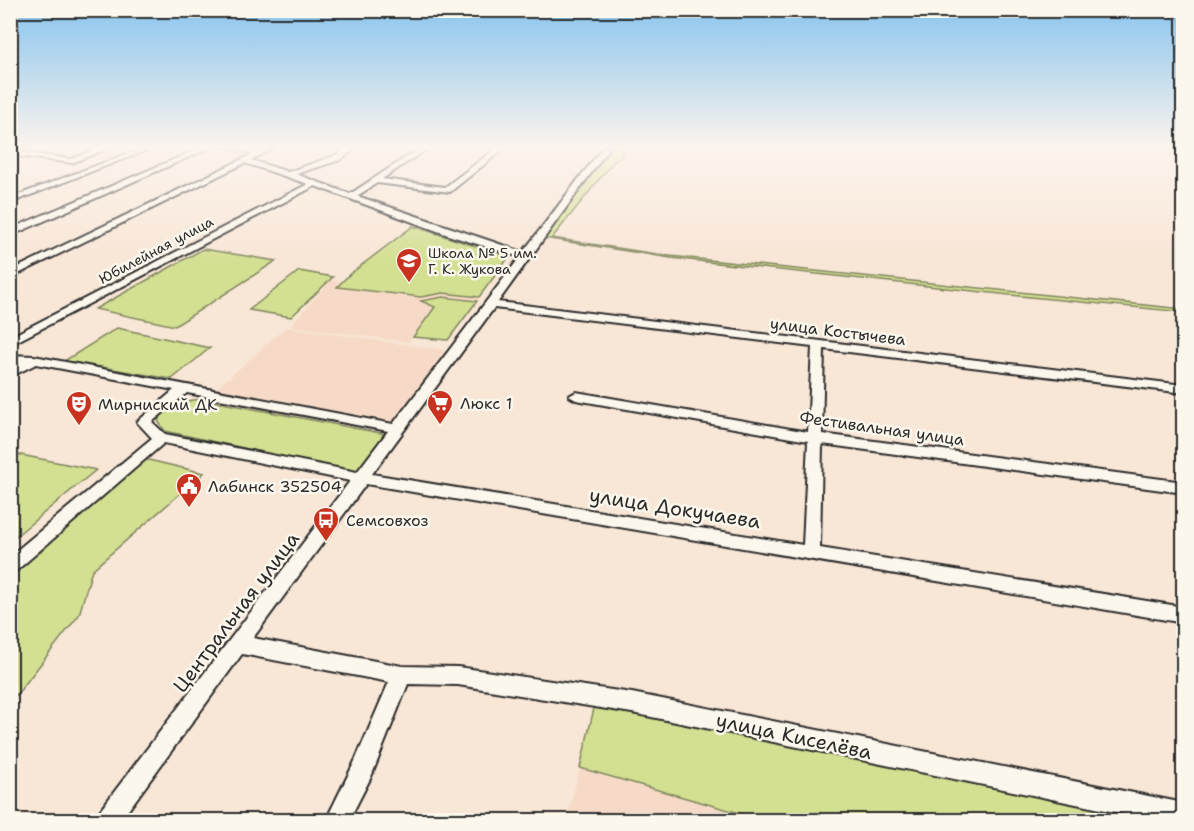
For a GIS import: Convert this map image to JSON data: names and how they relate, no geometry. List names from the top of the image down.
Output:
{
  "streets": {
    "street": [
      "Юбилейная улица",
      "улица Костычева",
      "Фестивальная улица",
      "улица Докучаева",
      "Центральная улица",
      "улица Киселёва"
    ]
  },
  "crossings": [
    ["улица Костычева", "Центральная улица"],
    ["улица Докучаева", "Центральная улица"],
    ["Центральная улица", "улица Киселёва"]
  ],
  "places": {
    "school or university": ["Школа № 5 им. Г. К. Жукова"],
    "supermarket": ["Люкс 1"],
    "theatre": ["Мирниский ДК"],
    "public building": ["Лабинск 352504"],
    "bus stop": ["Семсовхоз"]
  }
}
